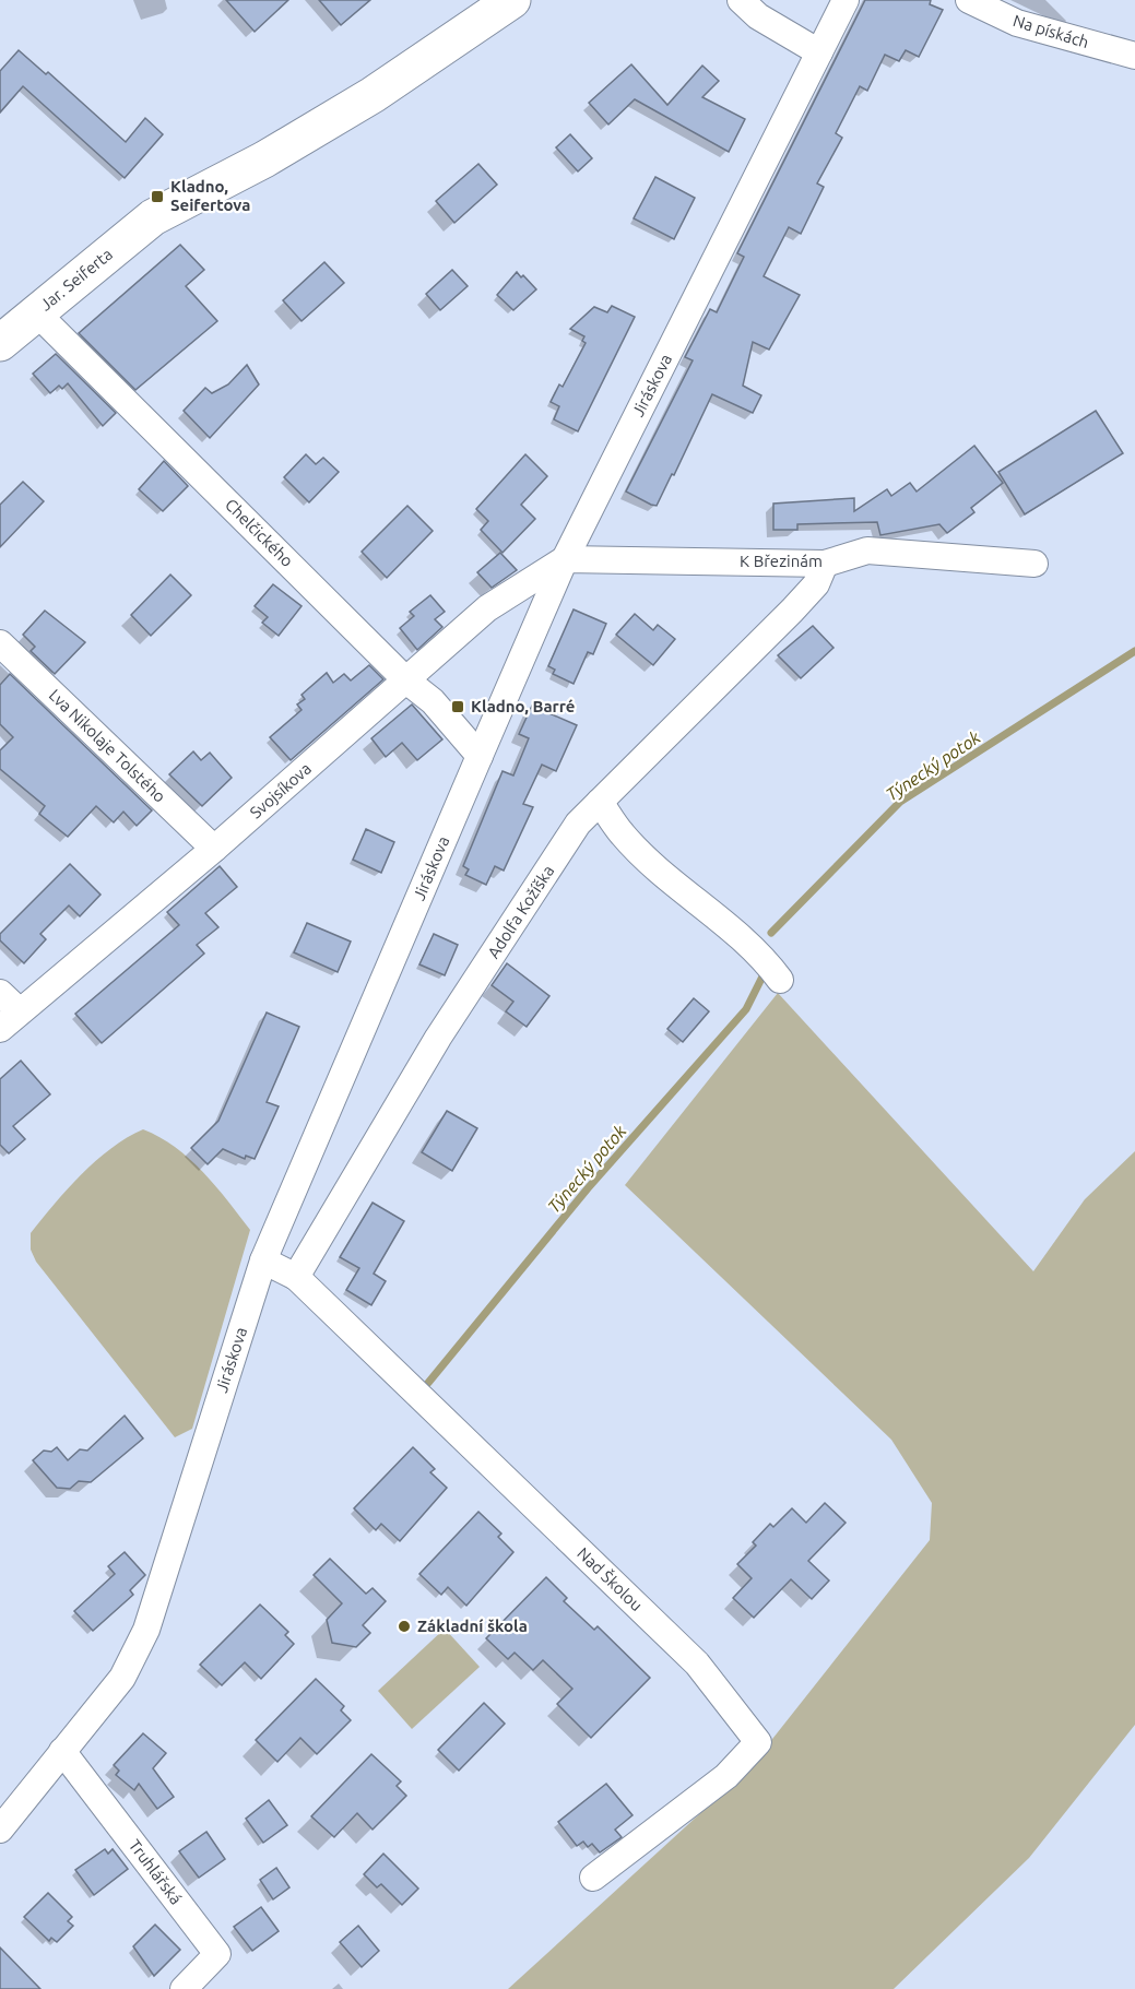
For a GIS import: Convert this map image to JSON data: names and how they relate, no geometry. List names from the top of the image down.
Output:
{
  "streets": {
    "street": [
      "Na pískách",
      "Jar. Seiferta",
      "Jiráskova",
      "Chelčického",
      "K Březinám",
      "Lva Nikolaje Tolstého",
      "Svojsíkova",
      "Adolfa Kožíška",
      "Nad Školou",
      "Truhlářská"
    ]
  },
  "crossings": [
    ["Jar. Seiferta", "Chelčického"],
    ["Jiráskova", "Chelčického"],
    ["Jiráskova", "K Březinám"],
    ["Jiráskova", "Svojsíkova"],
    ["Jiráskova", "Truhlářská"],
    ["Chelčického", "Svojsíkova"],
    ["K Březinám", "Svojsíkova"],
    ["K Březinám", "Adolfa Kožíška"],
    ["Lva Nikolaje Tolstého", "Svojsíkova"],
    ["Adolfa Kožíška", "Nad Školou"]
  ],
  "water": ["Týnecký potok"],
  "places": {
    "transit": ["Kladno, Seifertova", "Kladno, Barré"],
    "other": ["Základní škola"]
  }
}
